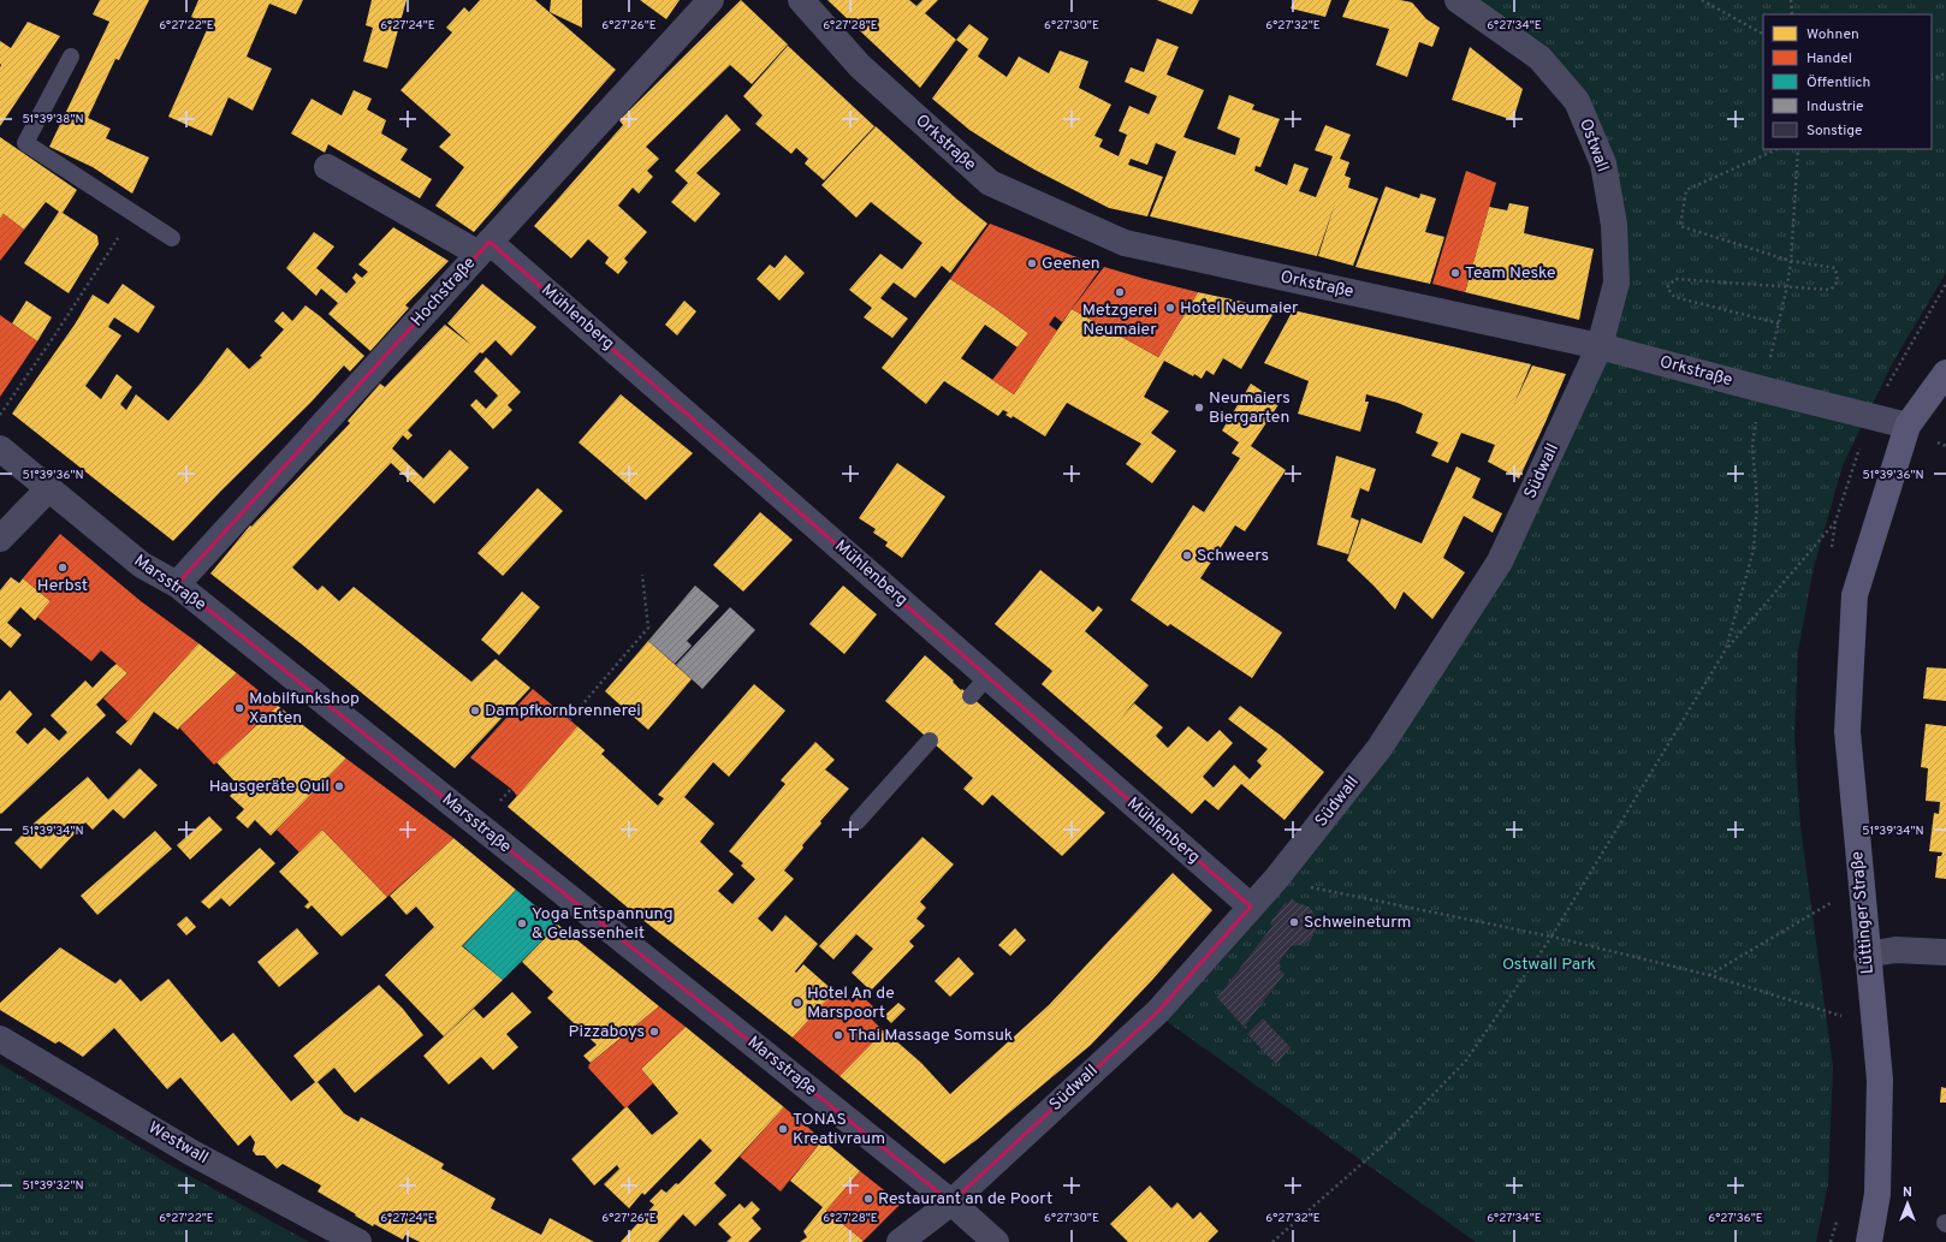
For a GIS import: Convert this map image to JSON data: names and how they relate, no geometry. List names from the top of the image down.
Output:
{
  "streets": {
    "street": [
      "Orkstraße",
      "Ostwall",
      "Hochstraße",
      "Mühlenberg",
      "Südwall",
      "Marsstraße",
      "Lüttinger Straße",
      "Westwall"
    ]
  },
  "crossings": [
    ["Orkstraße", "Ostwall"],
    ["Orkstraße", "Südwall"],
    ["Orkstraße", "Lüttinger Straße"],
    ["Ostwall", "Südwall"],
    ["Hochstraße", "Mühlenberg"],
    ["Hochstraße", "Marsstraße"],
    ["Mühlenberg", "Südwall"],
    ["Südwall", "Marsstraße"]
  ],
  "parks": ["Ostwall Park"],
  "places": [
    "Geenen",
    "Team Neske",
    "Metzgerei Neumaier",
    "Hotel Neumaier",
    "Neumaiers Biergarten",
    "Schweers",
    "Herbst",
    "Mobilfunkshop Xanten",
    "Dampfkornbrennerei",
    "Hausgeräte Quil",
    "Schweineturm",
    "Yoga Entspannung & Gelassenheit",
    "Hotel An de Marspoort",
    "Pizzaboys",
    "Thai Massage Somsuk",
    "TONAS Kreativraum",
    "Restaurant an de Poort"
  ],
  "legend": [
    "Wohnen",
    "Handel",
    "Öffentlich",
    "Industrie",
    "Sonstige"
  ],
  "north": "top",
  "coordinates": [
    "6°27'22\"E",
    "6°27'24\"E",
    "6°27'26\"E",
    "6°27'28\"E",
    "6°27'30\"E",
    "6°27'32\"E",
    "6°27'34\"E",
    "51°39'38\"N",
    "51°39'36\"N",
    "51°39'34\"N",
    "51°39'32\"N",
    "6°27'36\"E"
  ]
}
